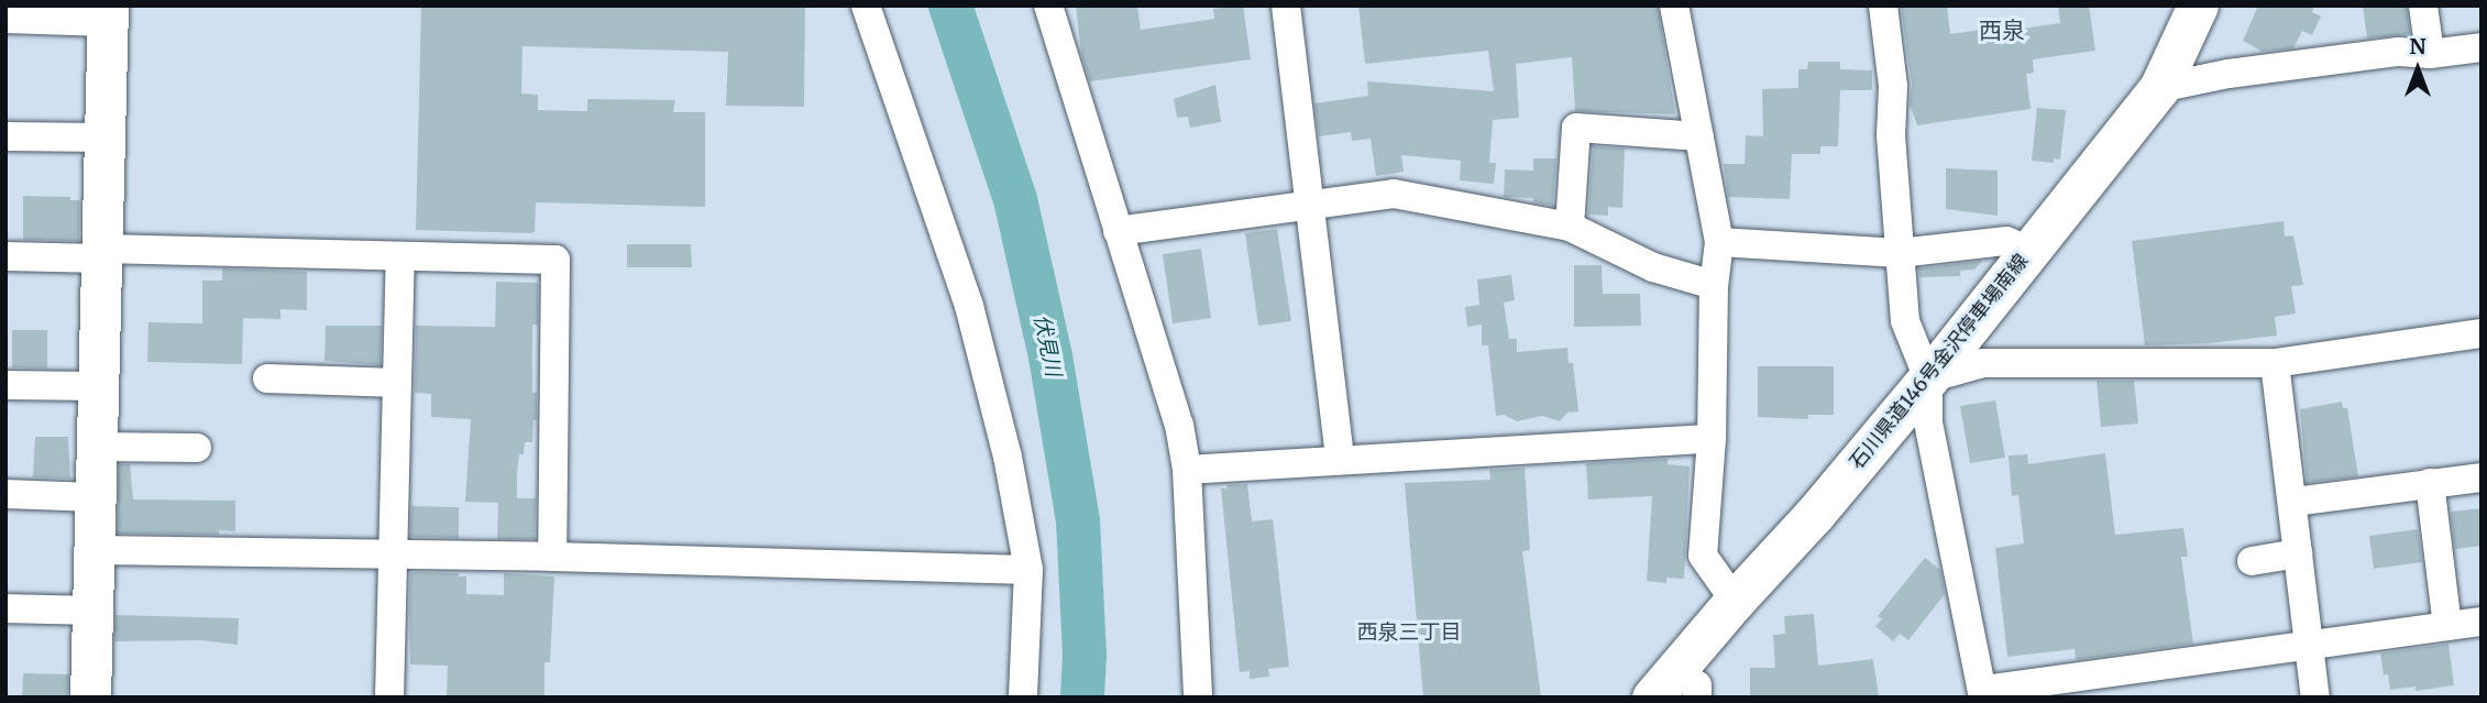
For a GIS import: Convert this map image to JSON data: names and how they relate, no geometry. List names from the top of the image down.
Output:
{
  "streets": {
    "main road": ["石川県道146号金沢停車場南線"]
  },
  "districts": ["西泉", "西泉三丁目"],
  "water": ["伏見川"],
  "north": "top"
}
